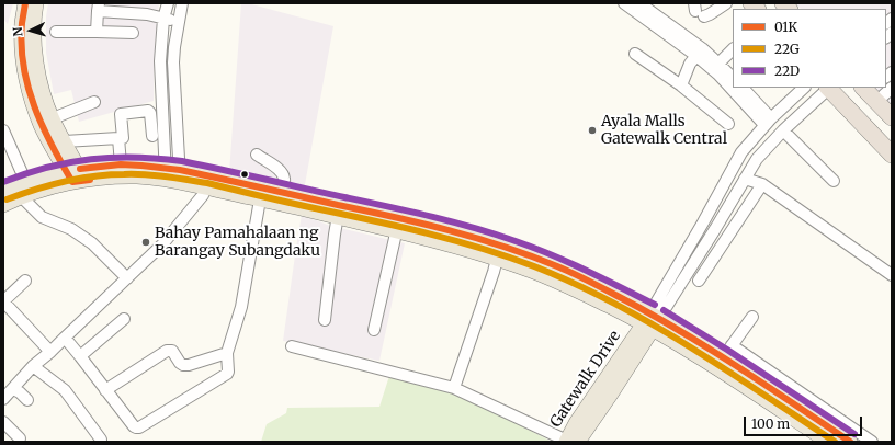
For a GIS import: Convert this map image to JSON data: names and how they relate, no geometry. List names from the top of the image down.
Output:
{
  "streets": {
    "main road": ["Gatewalk Drive"]
  },
  "places": ["Ayala Malls Gatewalk Central", "Bahay Pamahalaan ng Barangay Subangdaku"],
  "lines": ["transit line 01K", "transit line 22D", "transit line 22G"],
  "legend": ["01K", "22G", "22D"],
  "scale_bar": "100 m",
  "north": "left"
}
